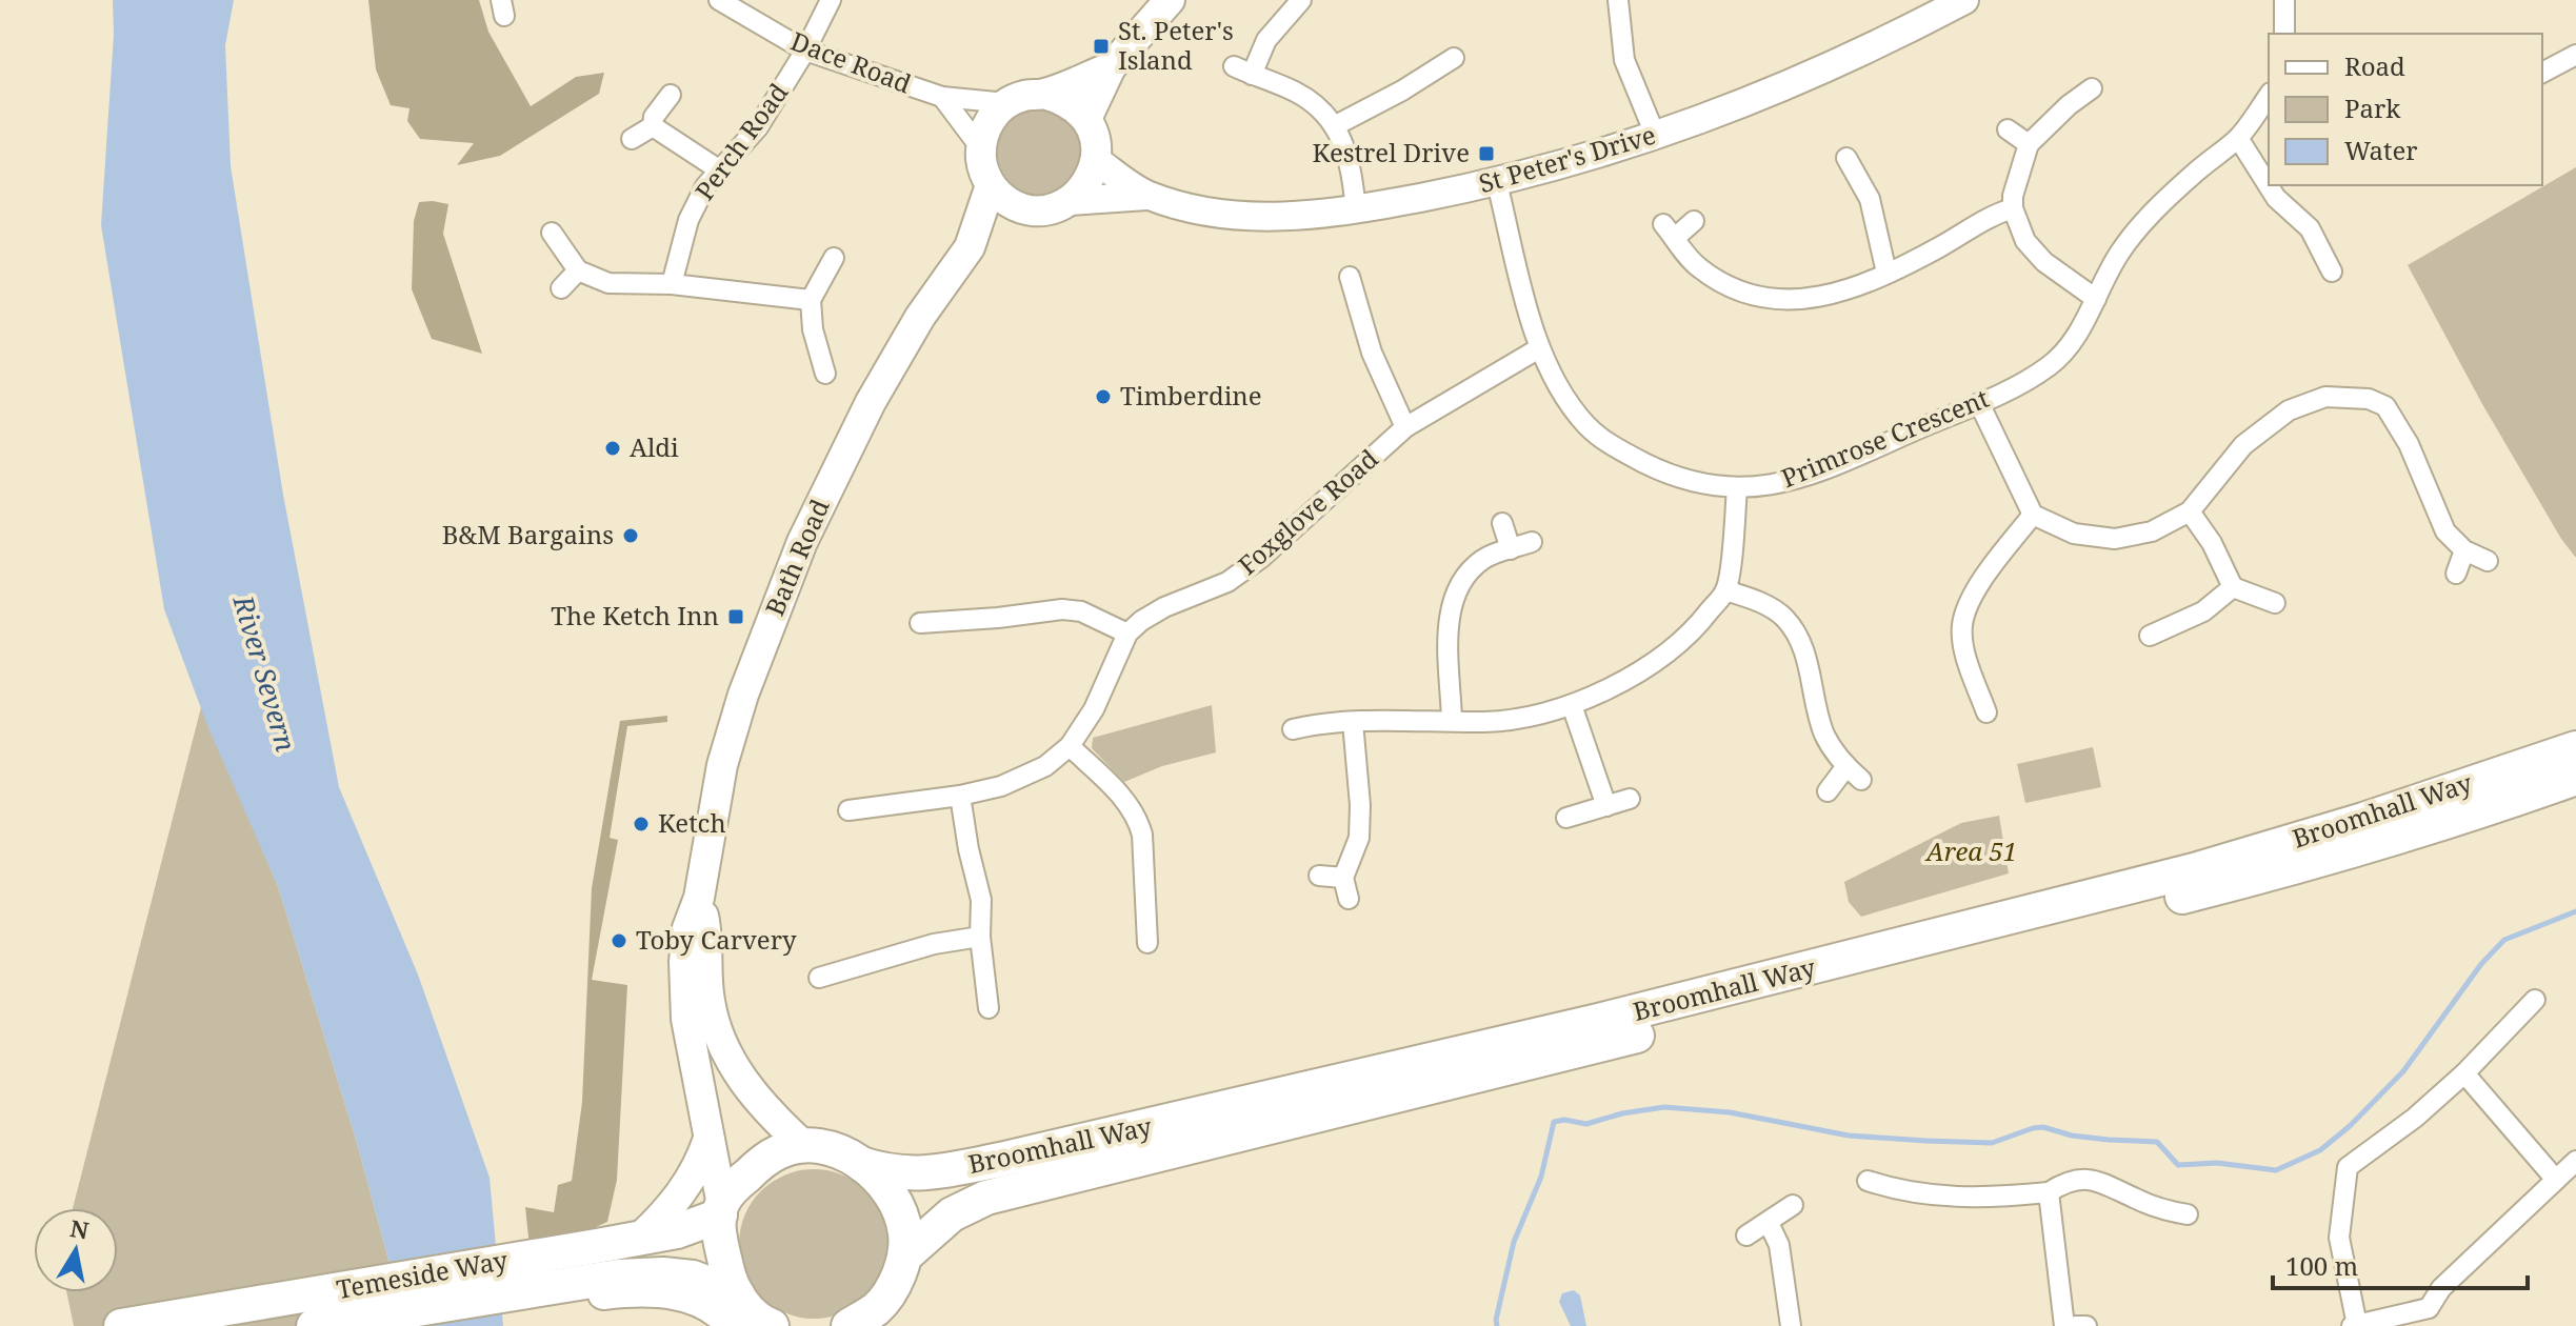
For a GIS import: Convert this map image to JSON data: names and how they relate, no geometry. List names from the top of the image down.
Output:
{
  "streets": {
    "highway": ["Broomhall Way", "Temeside Way"],
    "main road": ["Bath Road"],
    "street": [
      "Dace Road",
      "Perch Road",
      "St Peter's Drive",
      "Primrose Crescent",
      "Foxglove Road"
    ]
  },
  "crossings": [
    ["Dace Road", "Perch Road"],
    ["Dace Road", "St Peter's Drive"],
    ["Dace Road", "Bath Road"],
    ["St Peter's Drive", "Primrose Crescent"],
    ["St Peter's Drive", "Bath Road"],
    ["Primrose Crescent", "Foxglove Road"],
    ["Bath Road", "Broomhall Way"],
    ["Bath Road", "Temeside Way"]
  ],
  "water": ["River Severn"],
  "parks": ["Area 51"],
  "places": {
    "transit": ["St. Peter's Island", "Kestrel Drive", "The Ketch Inn"],
    "other": [
      "Timberdine",
      "Aldi",
      "B&M Bargains",
      "Ketch",
      "Toby Carvery"
    ]
  },
  "legend": ["Road", "Park", "Water"],
  "scale_bar": "100 m",
  "north": "top"
}
